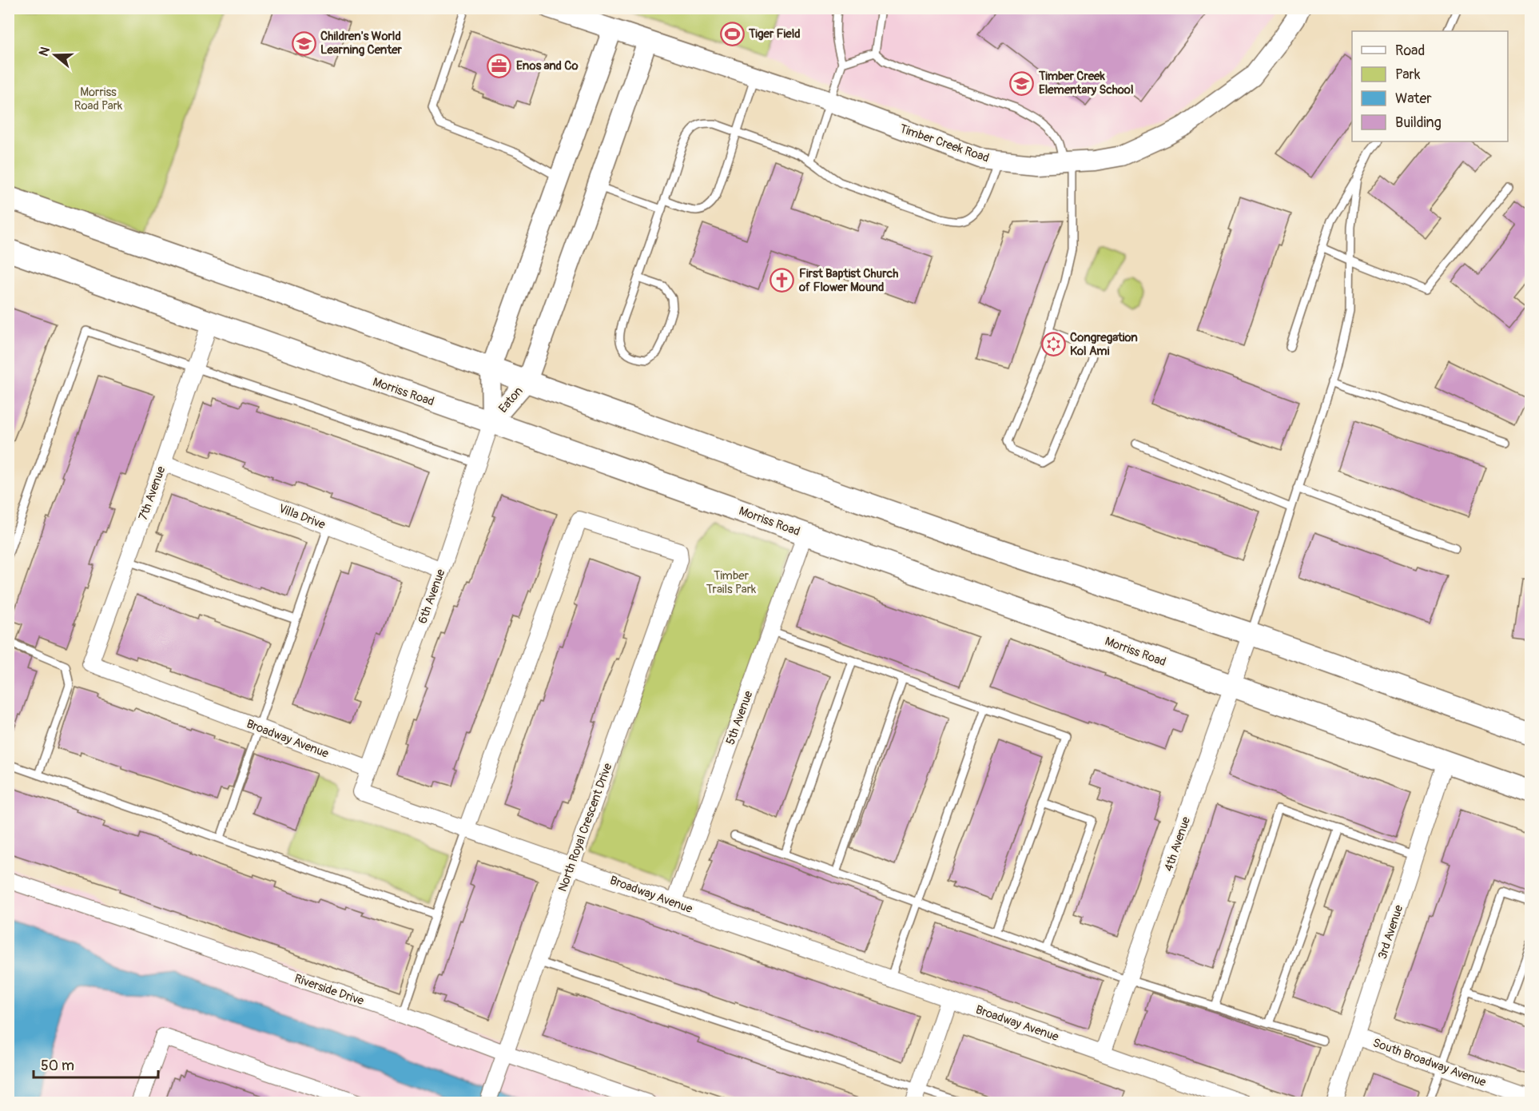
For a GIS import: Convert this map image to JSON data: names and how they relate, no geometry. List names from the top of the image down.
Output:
{
  "streets": {
    "main road": ["Morriss Road"],
    "street": [
      "Timber Creek Road",
      "Eaton",
      "7th Avenue",
      "Villa Drive",
      "6th Avenue",
      "5th Avenue",
      "Broadway Avenue",
      "North Royal Crescent Drive",
      "4th Avenue",
      "3rd Avenue",
      "Riverside Drive",
      "South Broadway Avenue"
    ]
  },
  "crossings": [
    ["Timber Creek Road", "Eaton"],
    ["Morriss Road", "Eaton"],
    ["Morriss Road", "7th Avenue"],
    ["Morriss Road", "6th Avenue"],
    ["Morriss Road", "5th Avenue"],
    ["Morriss Road", "4th Avenue"],
    ["Morriss Road", "3rd Avenue"],
    ["Eaton", "6th Avenue"],
    ["7th Avenue", "Villa Drive"],
    ["7th Avenue", "Broadway Avenue"],
    ["Villa Drive", "6th Avenue"],
    ["6th Avenue", "Broadway Avenue"],
    ["5th Avenue", "Broadway Avenue"],
    ["Broadway Avenue", "North Royal Crescent Drive"],
    ["Broadway Avenue", "4th Avenue"],
    ["North Royal Crescent Drive", "Riverside Drive"],
    ["3rd Avenue", "South Broadway Avenue"]
  ],
  "parks": ["Morriss Road Park", "Timber Trails Park"],
  "places": {
    "sports": ["Tiger Field"],
    "school or university": ["Children's World Learning Center", "Timber Creek Elementary School"],
    "office": ["Enos and Co"],
    "church": ["First Baptist Church of Flower Mound"],
    "synagogue": ["Congregation Kol Ami"]
  },
  "legend": [
    "Road",
    "Park",
    "Water",
    "Building"
  ],
  "scale_bar": "50 m",
  "north": "left"
}
